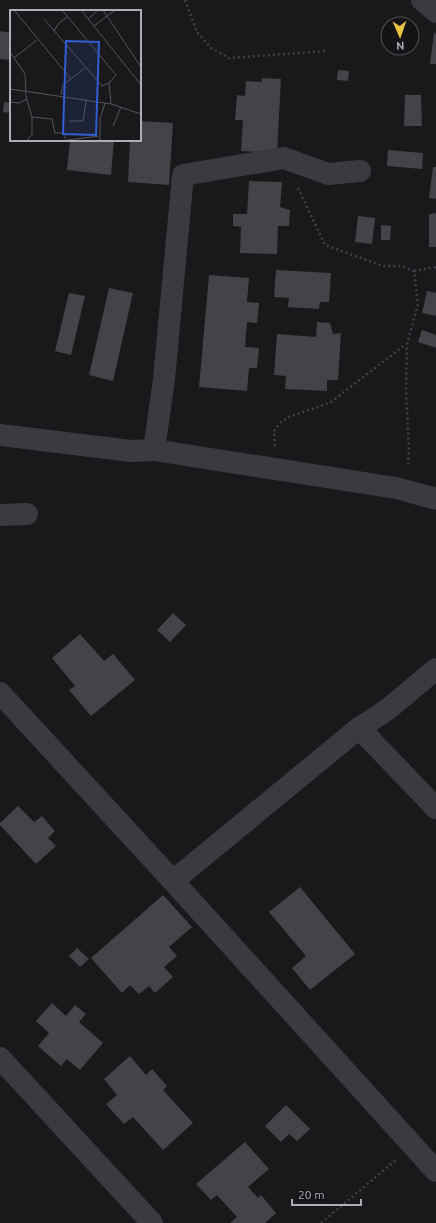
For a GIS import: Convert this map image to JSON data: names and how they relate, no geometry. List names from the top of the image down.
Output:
{
  "scale_bar": "20 m",
  "north": "bottom"
}
